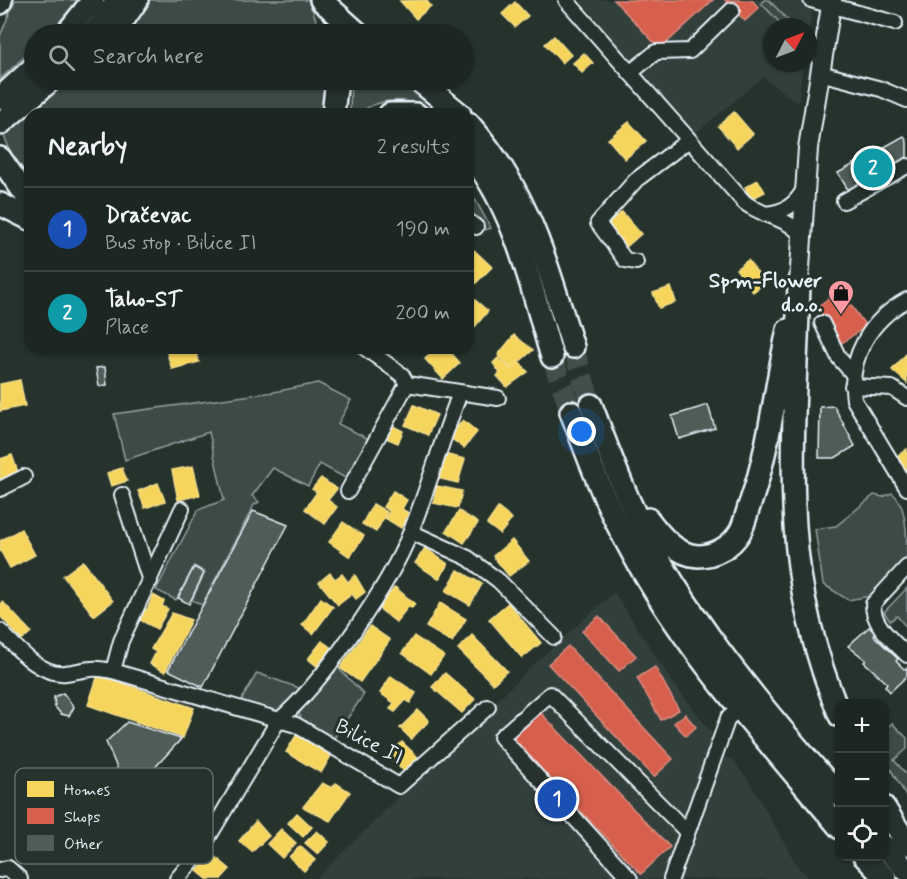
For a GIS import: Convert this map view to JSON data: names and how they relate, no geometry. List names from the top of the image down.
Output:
{
  "streets": {
    "street": ["Bilice II"]
  },
  "places": {
    "shop": ["Spm-Flower d.o.o."]
  },
  "legend": ["Homes", "Shops", "Other"],
  "north": "top right",
  "page": {
    "search": "Search here",
    "heading": ["Nearby", "2 results"],
    "pins": ["2", "1"],
    "list": [
      {
        "mark": "1",
        "name": "Dračevac",
        "note": "Bus stop · Bilice II",
        "value": "190 m"
      },
      {
        "mark": "2",
        "name": "Taho-ST",
        "note": "Place",
        "value": "200 m"
      }
    ],
    "map_buttons": ["+", "−"]
  }
}
